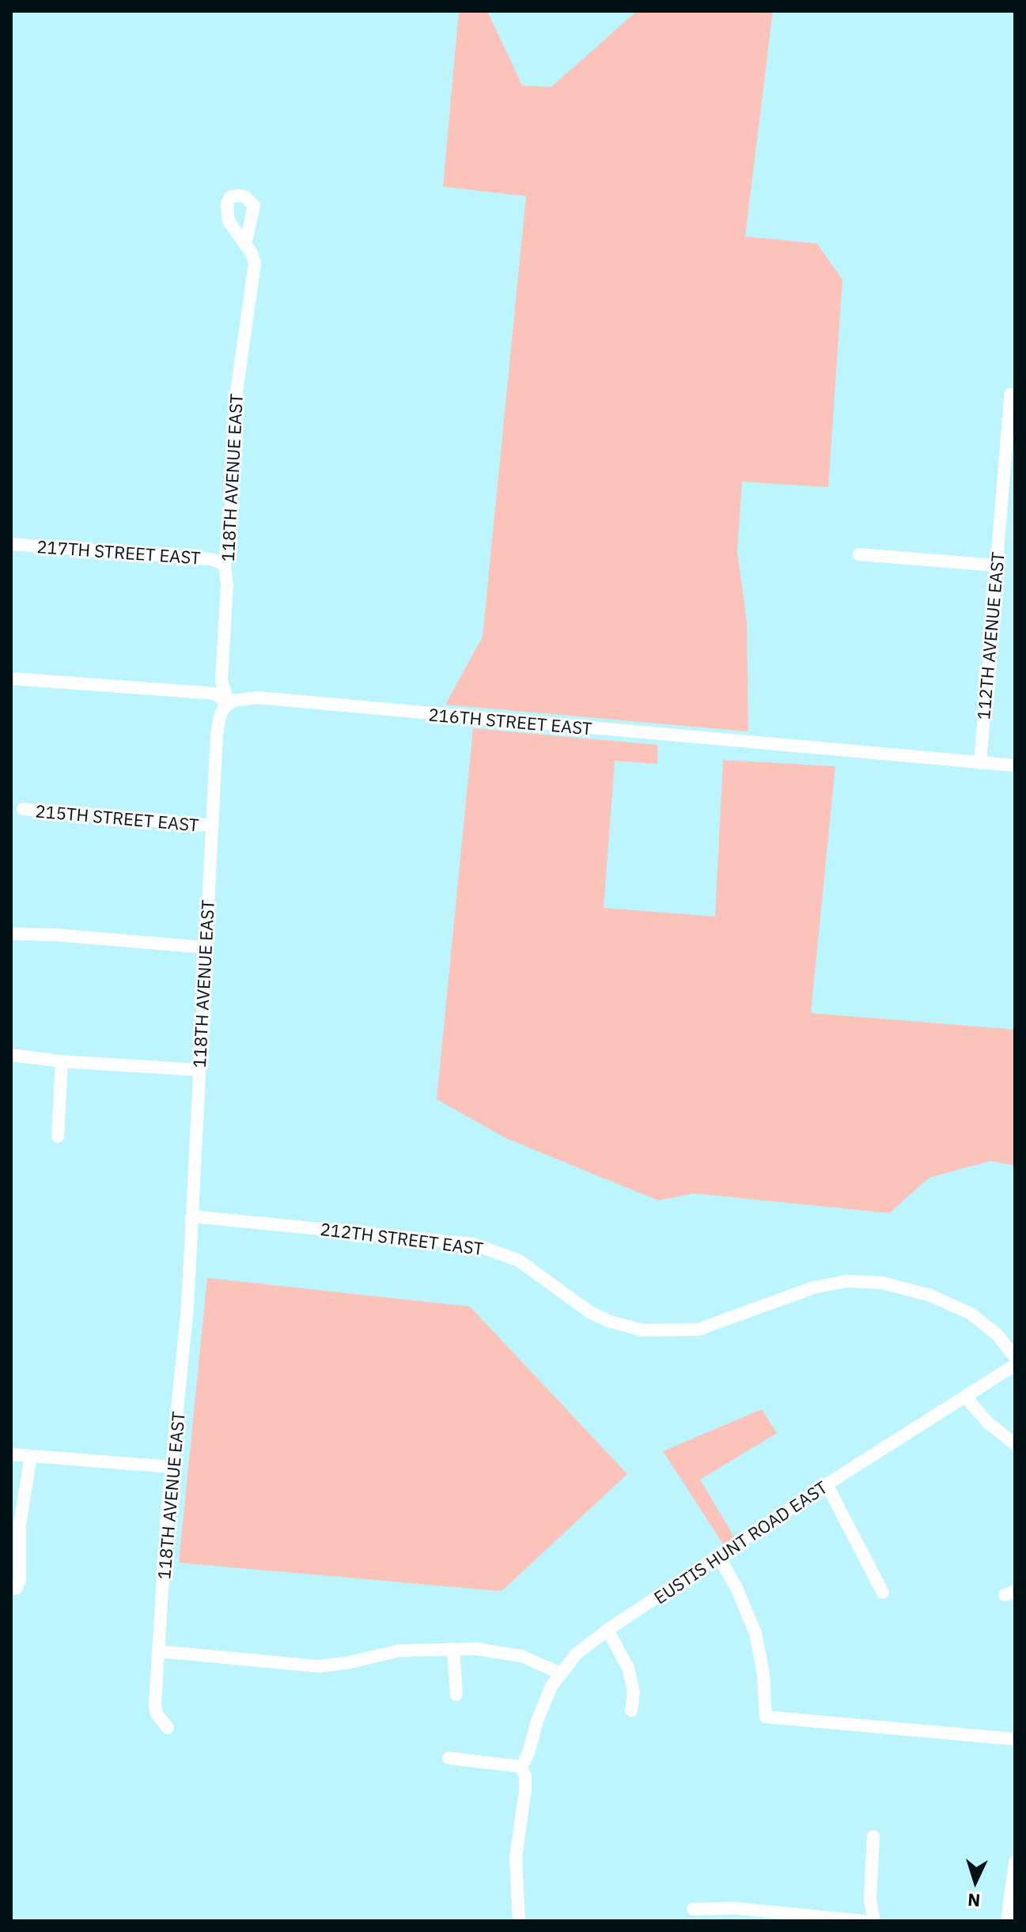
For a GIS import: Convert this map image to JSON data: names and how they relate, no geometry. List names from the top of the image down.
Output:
{
  "streets": {
    "street": [
      "118TH AVENUE EAST",
      "217TH STREET EAST",
      "112TH AVENUE EAST",
      "216TH STREET EAST",
      "215TH STREET EAST",
      "212TH STREET EAST",
      "EUSTIS HUNT ROAD EAST"
    ]
  },
  "crossings": [
    ["118TH AVENUE EAST", "217TH STREET EAST"],
    ["118TH AVENUE EAST", "216TH STREET EAST"],
    ["118TH AVENUE EAST", "215TH STREET EAST"],
    ["118TH AVENUE EAST", "212TH STREET EAST"],
    ["112TH AVENUE EAST", "216TH STREET EAST"]
  ],
  "north": "bottom"
}
